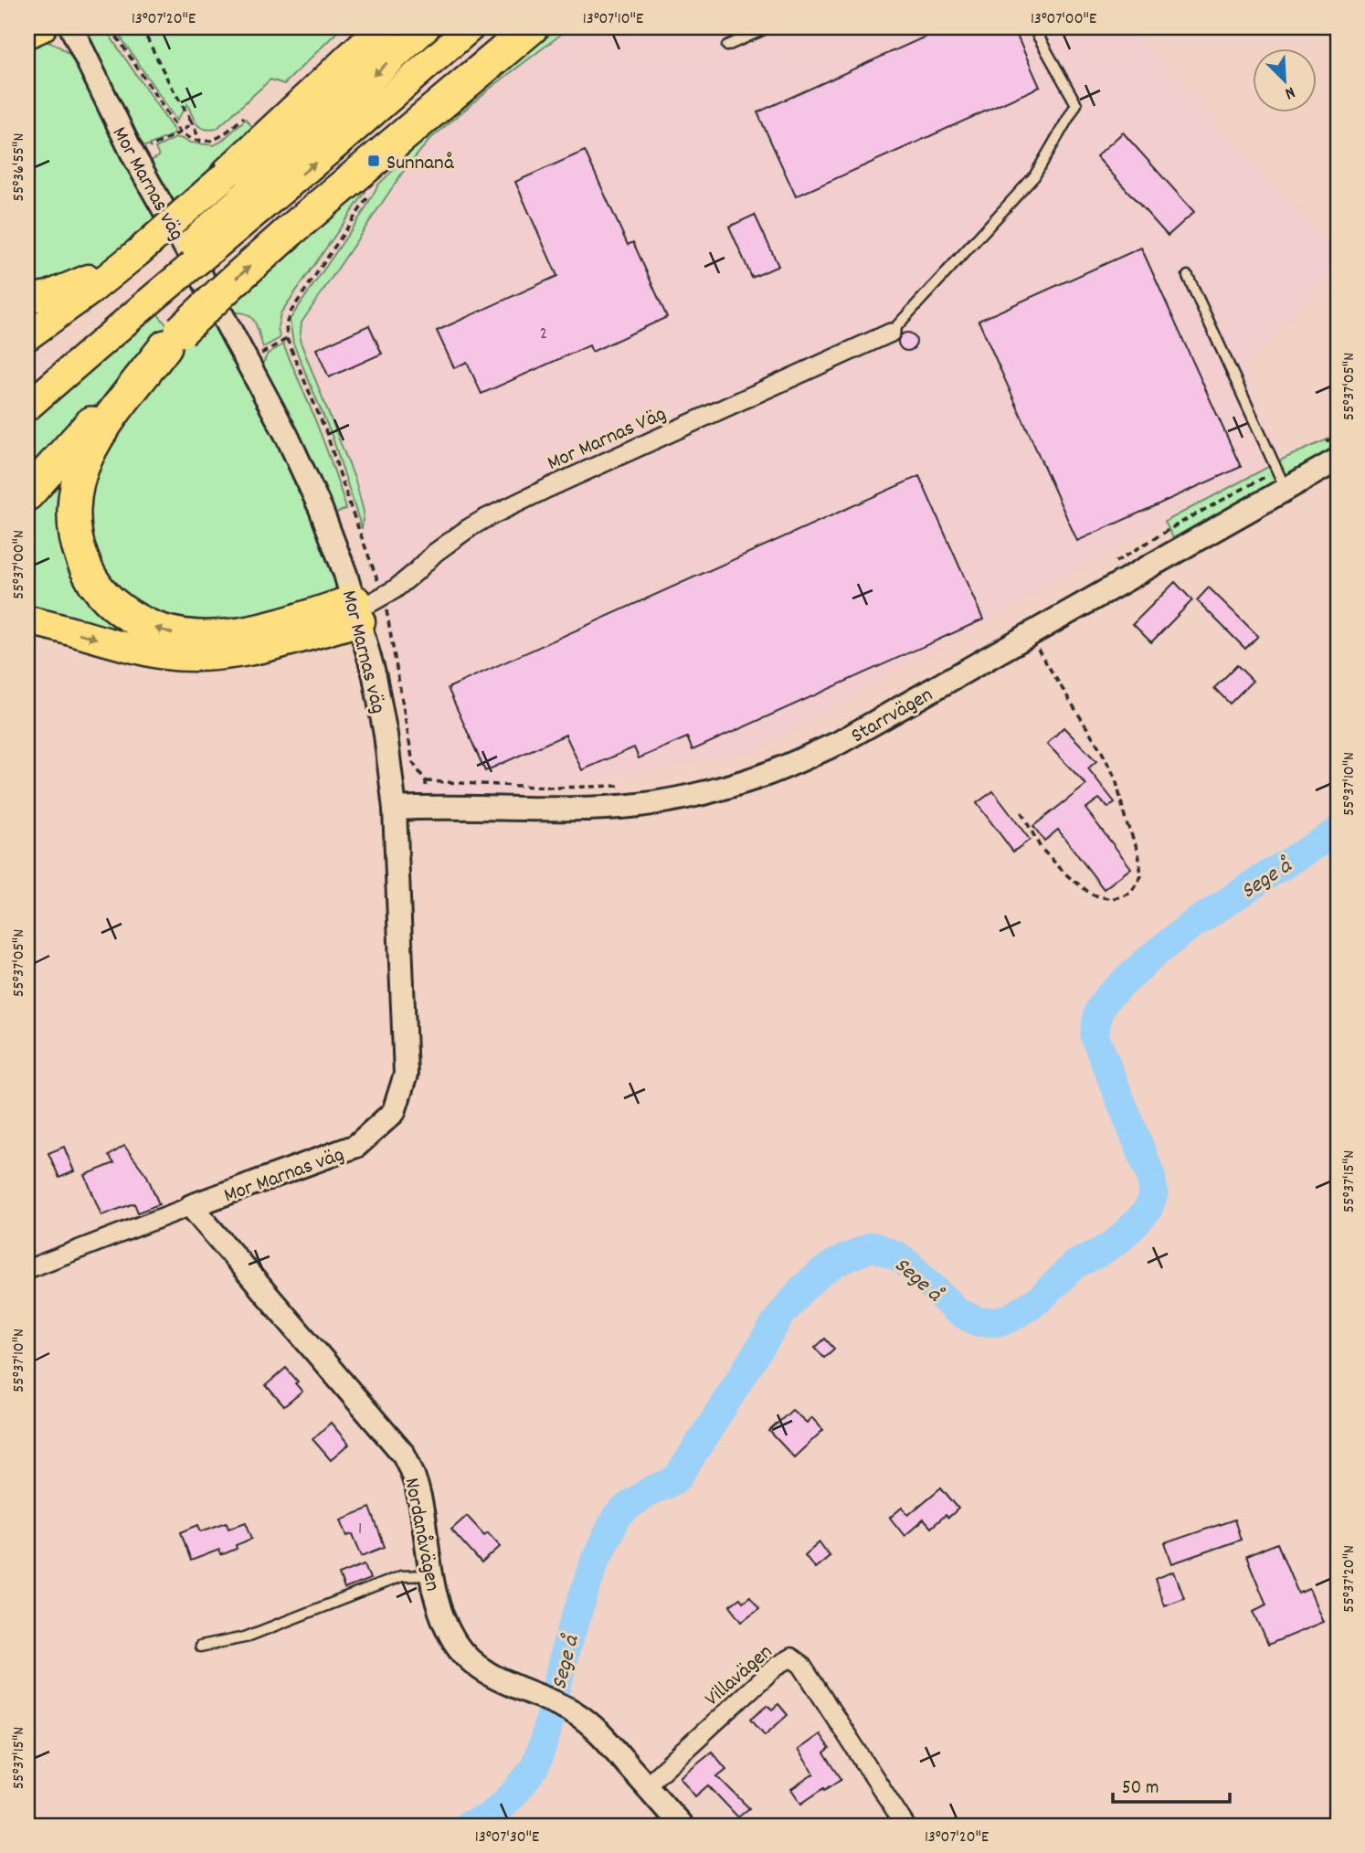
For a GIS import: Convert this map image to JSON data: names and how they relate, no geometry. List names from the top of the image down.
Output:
{
  "streets": {
    "street": [
      "Mor Marnas väg",
      "Mor Marnas Väg",
      "Starrvägen",
      "Nordanåvägen",
      "Villavägen"
    ]
  },
  "crossings": [
    ["Mor Marnas väg", "Mor Marnas Väg"],
    ["Mor Marnas väg", "Starrvägen"],
    ["Mor Marnas väg", "Nordanåvägen"],
    ["Nordanåvägen", "Villavägen"]
  ],
  "water": ["Sege å"],
  "places": {
    "transit": ["Sunnanå"]
  },
  "house_numbers": ["2", "1"],
  "scale_bar": "50 m",
  "north": "bottom right",
  "coordinates": [
    "13°07'20\"E",
    "13°07'10\"E",
    "13°07'00\"E",
    "55°36'55\"N",
    "55°37'05\"N",
    "55°37'00\"N",
    "55°37'10\"N",
    "55°37'15\"N",
    "55°37'20\"N",
    "13°07'30\"E"
  ]
}
